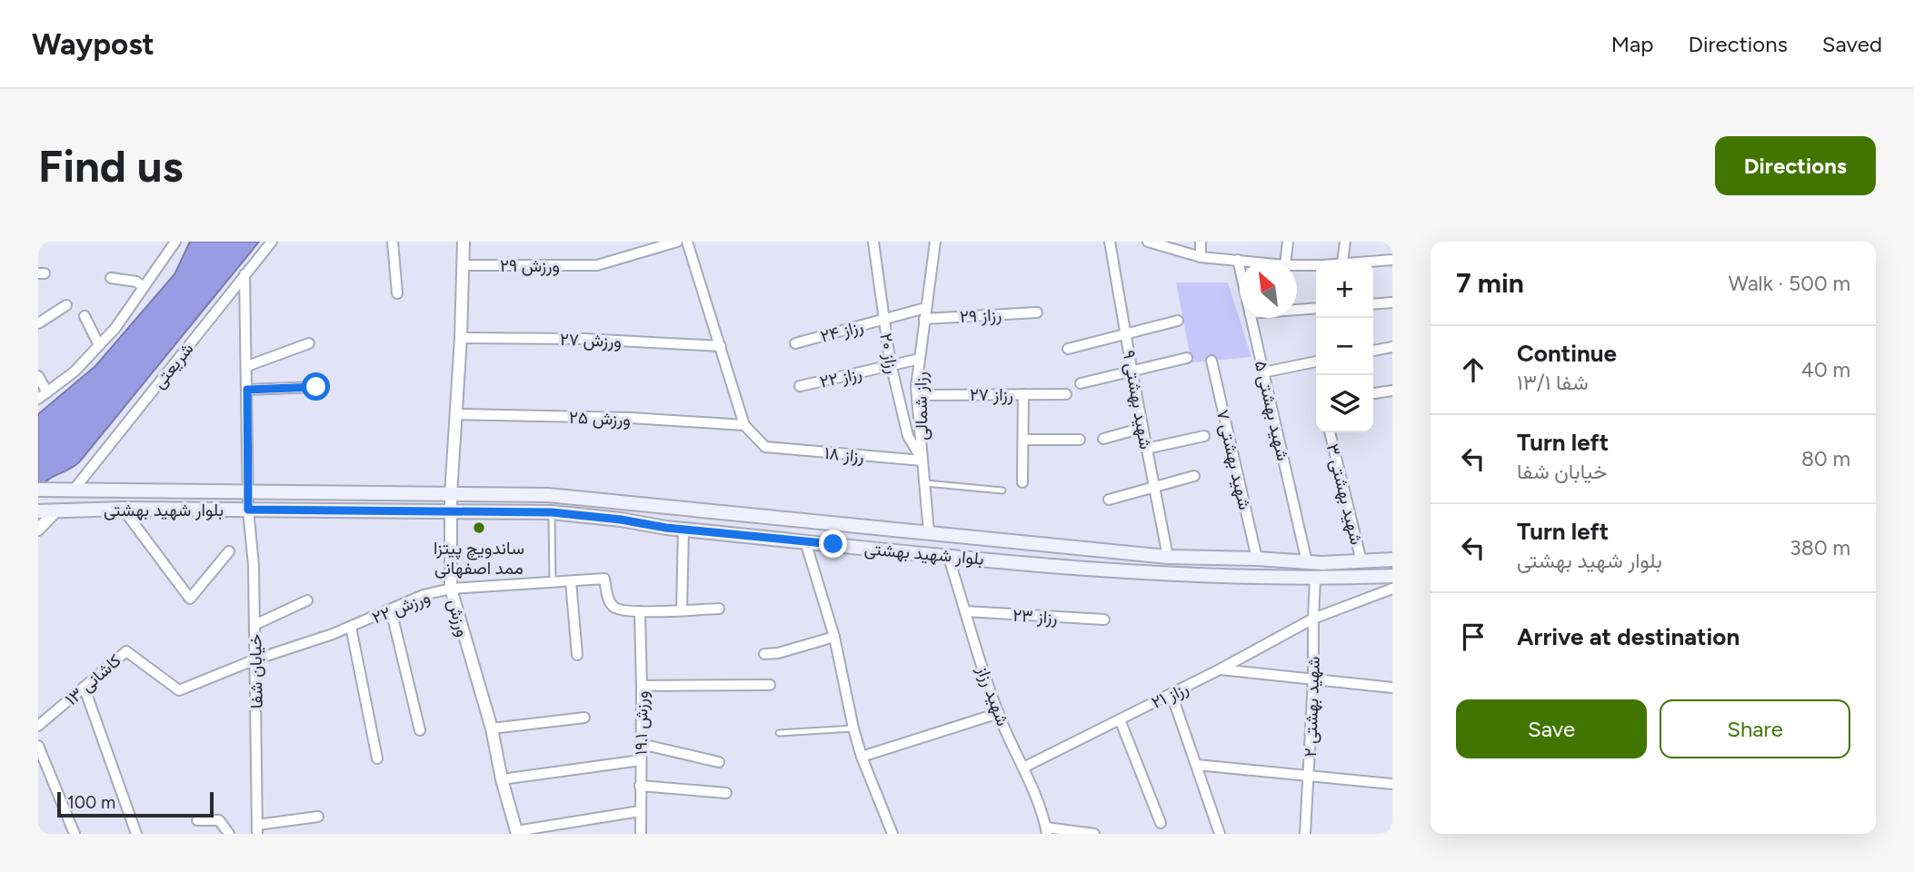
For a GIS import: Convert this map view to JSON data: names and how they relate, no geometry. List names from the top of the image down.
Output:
{
  "streets": {
    "main road": ["بلوار شهید بهشتی"],
    "street": [
      "ورزش ۲۹",
      "رزاز ۲۹",
      "رزاز ۲۴",
      "ورزش ۲۷",
      "رزاز ۲۰",
      "شریعتی",
      "رزاز ۲۲",
      "رزاز ۲۷",
      "شهید بهشتی ۹",
      "رزاز شمالی",
      "شهید بهشتی ۵",
      "ورزش ۲۵",
      "رزاز ۱۸",
      "شهید بهشتی ۷",
      "شهید بهشتی ۳",
      "ورزش ۲۲",
      "رزاز ۲۳",
      "ورزش",
      "خیابان شفا",
      "کاشانی ۱۳",
      "رزاز ۲۱",
      "شهید رزاز",
      "شهید بهشتی ۲",
      "ورزش ۱۹.۱"
    ]
  },
  "crossings": [
    ["ورزش ۲۹", "ورزش"],
    ["رزاز ۲۹", "رزاز ۲۴"],
    ["رزاز ۲۹", "رزاز شمالی"],
    ["رزاز ۲۴", "رزاز ۲۰"],
    ["رزاز ۲۴", "رزاز شمالی"],
    ["ورزش ۲۷", "ورزش"],
    ["رزاز ۲۰", "رزاز ۲۲"],
    ["رزاز ۲۰", "رزاز شمالی"],
    ["رزاز ۲۰", "رزاز ۱۸"],
    ["شریعتی", "بلوار شهید بهشتی"],
    ["رزاز ۲۲", "رزاز شمالی"],
    ["رزاز ۲۷", "رزاز شمالی"],
    ["شهید بهشتی ۹", "بلوار شهید بهشتی"],
    ["رزاز شمالی", "رزاز ۱۸"],
    ["رزاز شمالی", "بلوار شهید بهشتی"],
    ["شهید بهشتی ۵", "بلوار شهید بهشتی"],
    ["ورزش ۲۵", "رزاز ۱۸"],
    ["ورزش ۲۵", "ورزش"],
    ["شهید بهشتی ۷", "بلوار شهید بهشتی"],
    ["شهید بهشتی ۳", "بلوار شهید بهشتی"],
    ["بلوار شهید بهشتی", "ورزش"],
    ["بلوار شهید بهشتی", "خیابان شفا"],
    ["بلوار شهید بهشتی", "شهید رزاز"],
    ["بلوار شهید بهشتی", "شهید بهشتی ۲"],
    ["ورزش ۲۲", "ورزش"],
    ["ورزش ۲۲", "خیابان شفا"],
    ["ورزش ۲۲", "کاشانی ۱۳"],
    ["ورزش ۲۲", "ورزش ۱۹.۱"],
    ["رزاز ۲۳", "شهید رزاز"],
    ["رزاز ۲۱", "شهید رزاز"],
    ["رزاز ۲۱", "شهید بهشتی ۲"]
  ],
  "places": ["ساندویچ پیتزا ممد اصفهانی"],
  "scale_bar": "100 m",
  "north": "top left",
  "page": {
    "header": "Waypost",
    "nav": ["Map", "Directions", "Saved"],
    "buttons": [
      "Directions",
      ["Save", "Share"]
    ],
    "title": "Find us",
    "heading": ["7 min", "Walk · 500 m"],
    "map_buttons": ["+", "−"],
    "list": [
      ["Continue", "شفا ۱۳/۱", "40 m"],
      ["Turn left", "خیابان شفا", "80 m"],
      ["Turn left", "بلوار شهید بهشتی", "380 m"],
      "Arrive at destination"
    ],
    "scale": "100 m"
  }
}
